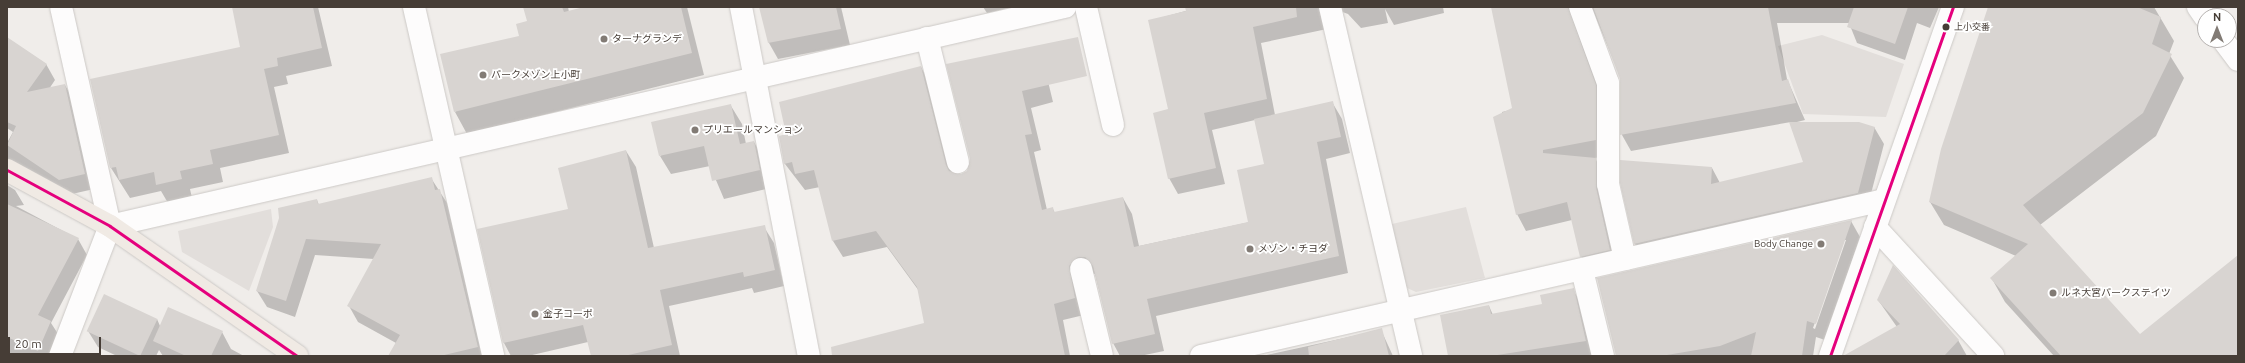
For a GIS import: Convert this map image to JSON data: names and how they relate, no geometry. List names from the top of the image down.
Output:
{
  "places": [
    "上小交番",
    "ターナグランデ",
    "パークメゾン上小町",
    "プリエールマンション",
    "Body Change",
    "メゾン・チヨダ",
    "ルネ大宮パークステイツ",
    "金子コーポ"
  ],
  "scale_bar": "20 m",
  "north": "top"
}
